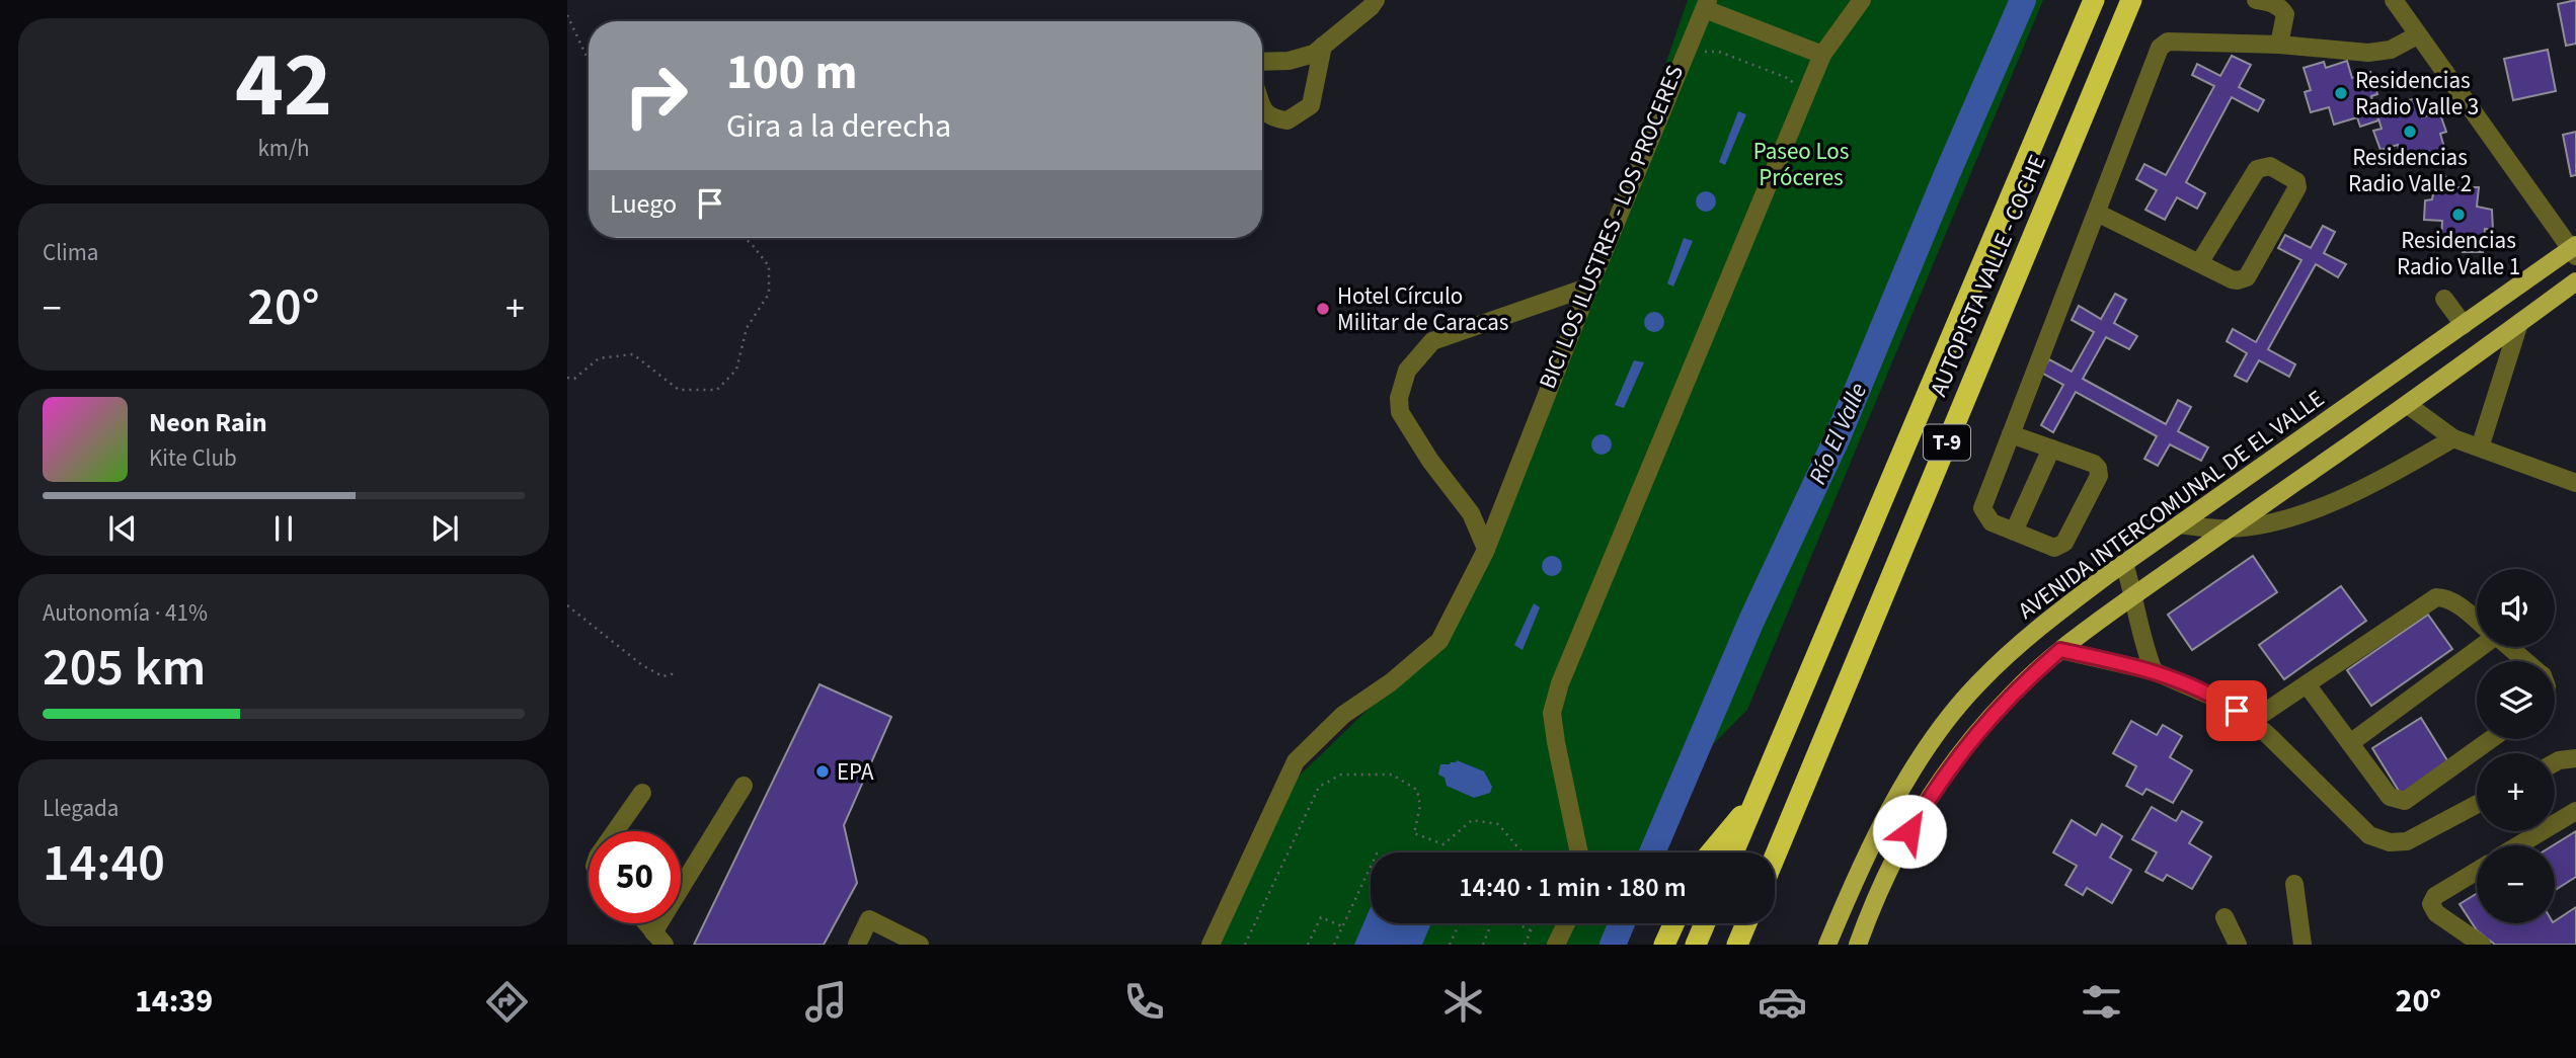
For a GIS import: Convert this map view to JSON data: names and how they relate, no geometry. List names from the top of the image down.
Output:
{
  "streets": {
    "highway": ["AUTOPISTA VALLE - COCHE", "T-9"],
    "main road": ["AVENIDA INTERCOMUNAL DE EL VALLE"],
    "path": ["BICI LOS ILUSTRES - LOS PROCERES"]
  },
  "water": ["Río El Valle"],
  "parks": ["Paseo Los Próceres"],
  "places": [
    "Residencias Radio Valle 3",
    "Residencias Radio Valle 2",
    "Residencias Radio Valle 1",
    "Hotel Círculo Militar de Caracas",
    "EPA"
  ],
  "page": {
    "tile": [
      ["42", "km/h"],
      "Clima",
      ["Autonomía · 41%", "205 km"],
      ["Llegada", "14:40"]
    ],
    "turn": ["100 m", "Gira a la derecha"],
    "then": "Luego",
    "heat": ["−", "20°", "+"],
    "song": ["Neon Rain", "Kite Club"],
    "map_buttons": ["+", "−"],
    "limit": "50",
    "trip": "14:40 · 1 min · 180 m",
    "tabs": ["14:39", "20°"]
  }
}
